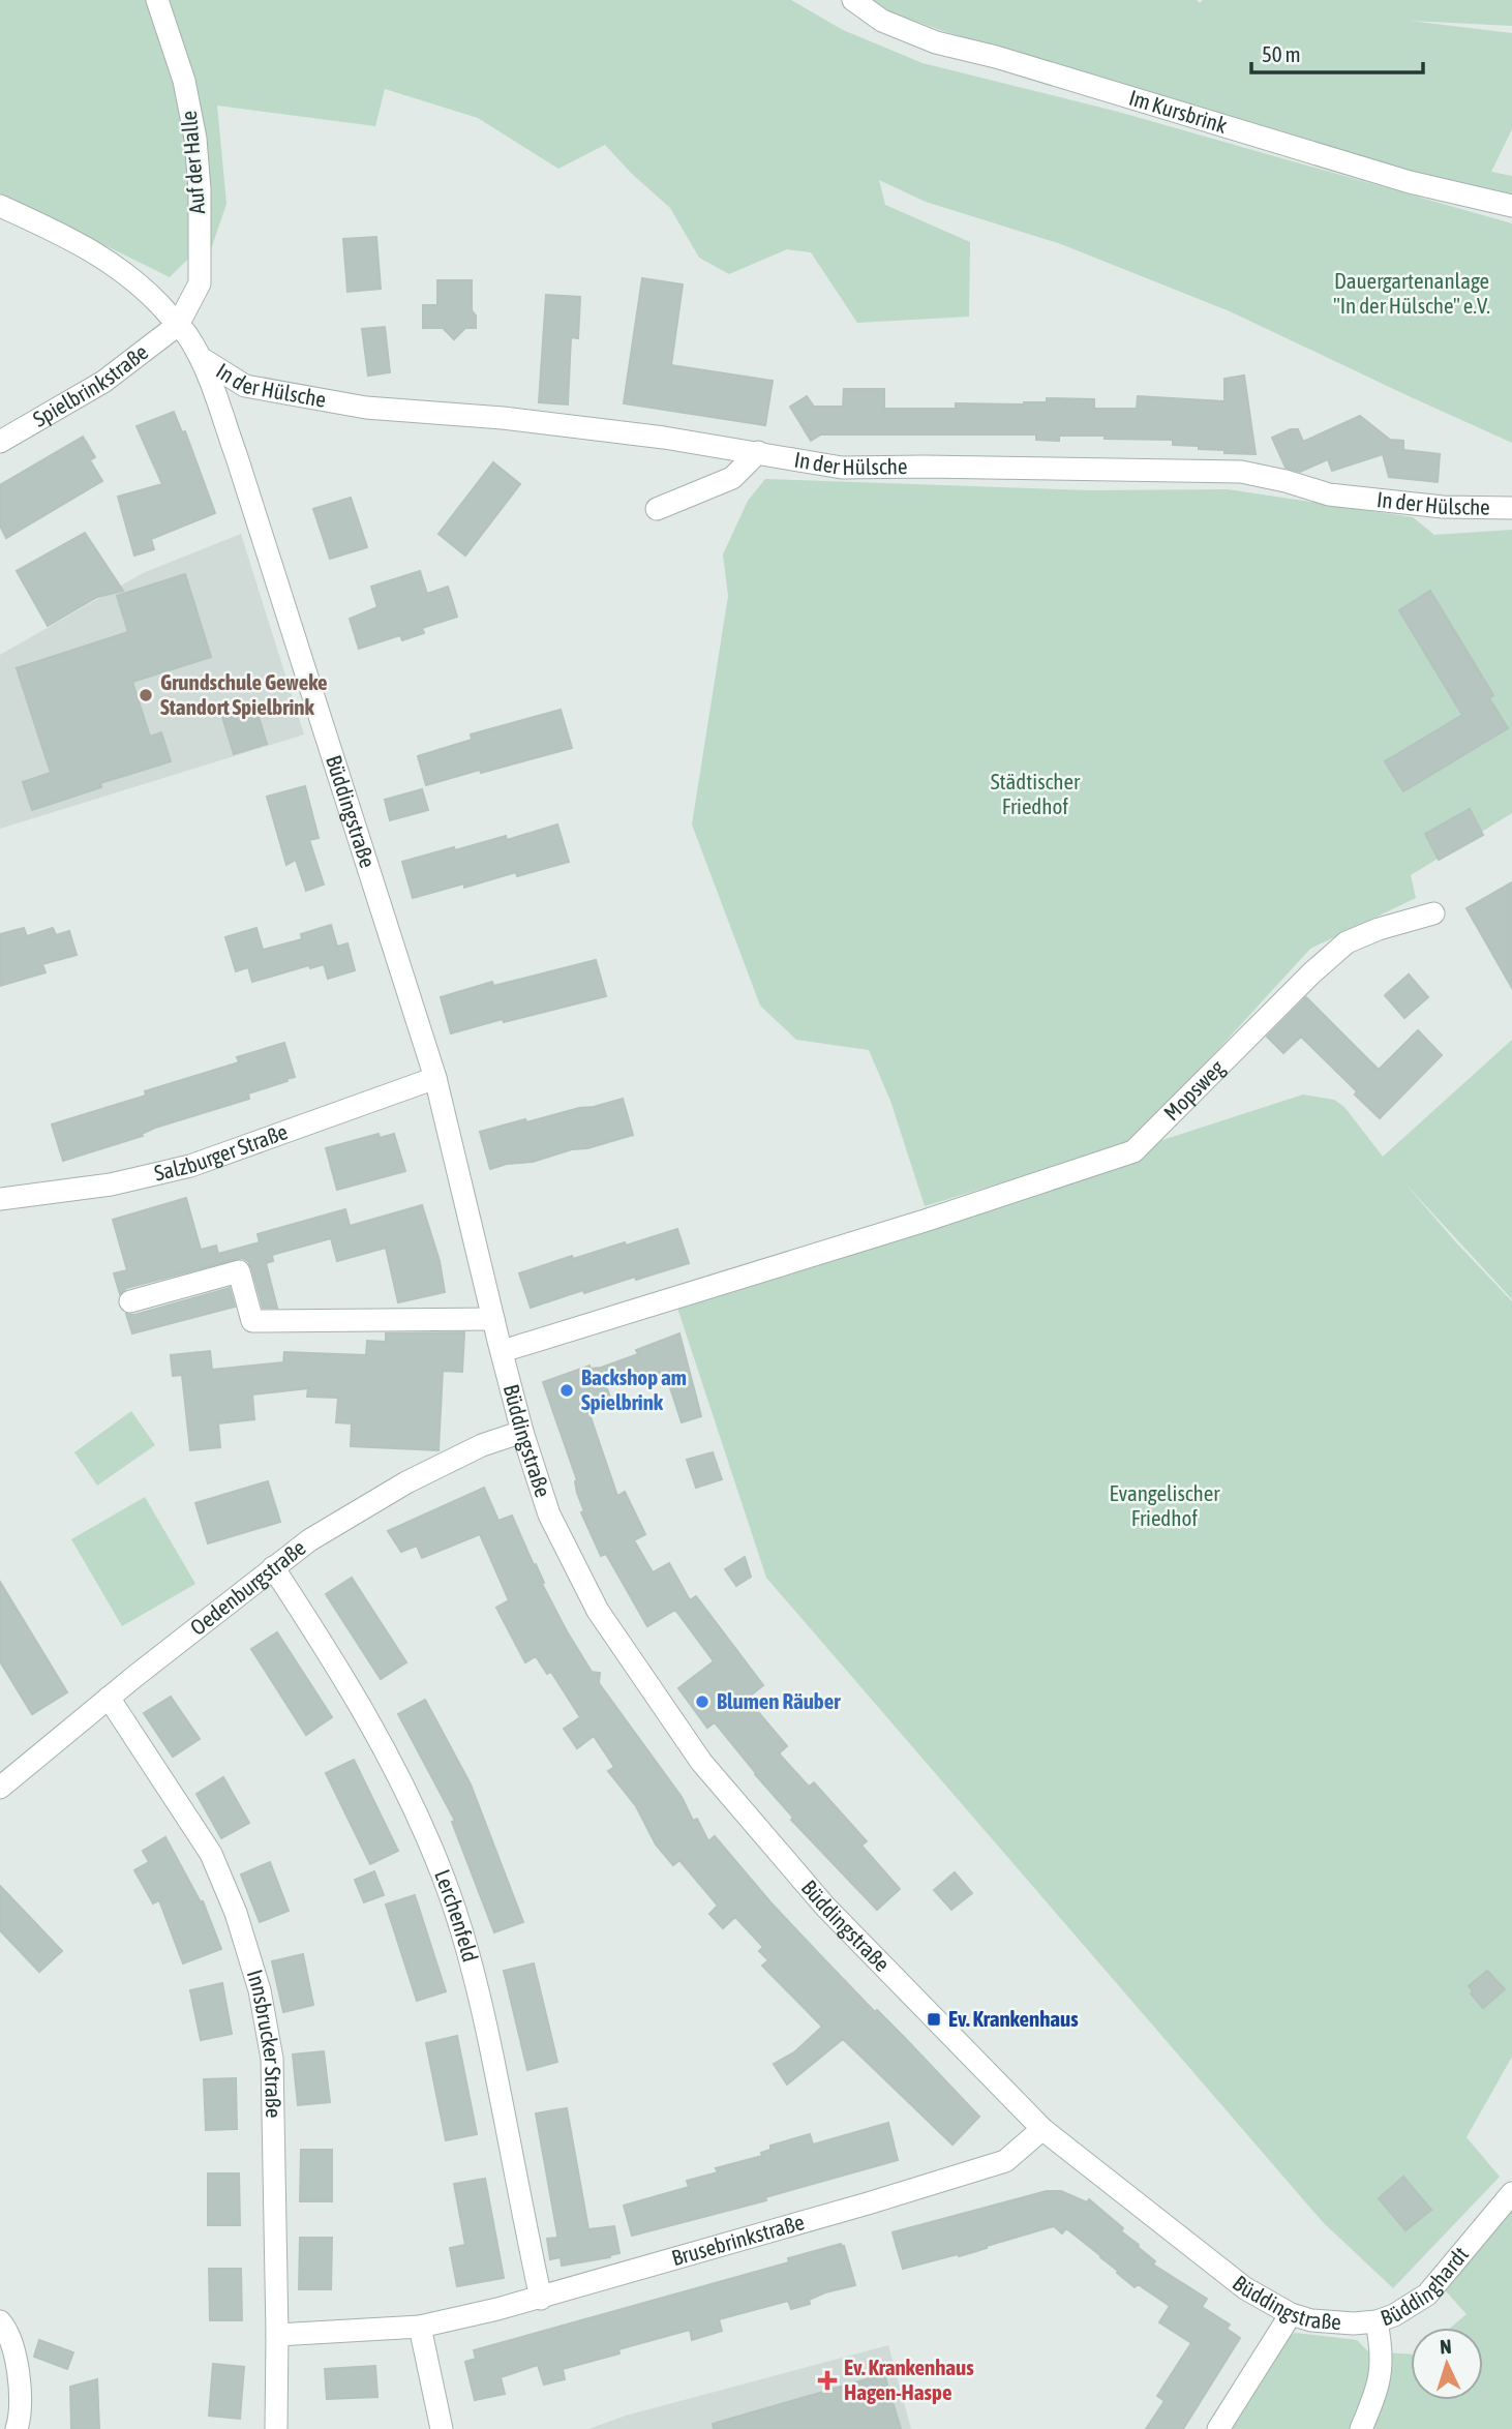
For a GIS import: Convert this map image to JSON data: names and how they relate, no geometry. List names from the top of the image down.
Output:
{
  "streets": {
    "street": [
      "Im Kursbrink",
      "Auf der Halle",
      "In der Hülsche",
      "Spielbrinkstraße",
      "Büddingstraße",
      "Mopsweg",
      "Salzburger Straße",
      "Oedenburgstraße",
      "Lerchenfeld",
      "Innsbrucker Straße",
      "Brusebrinkstraße",
      "Büddinghardt"
    ]
  },
  "crossings": [
    ["Auf der Halle", "Spielbrinkstraße"],
    ["Auf der Halle", "Büddingstraße"],
    ["In der Hülsche", "Büddingstraße"],
    ["Spielbrinkstraße", "Büddingstraße"],
    ["Büddingstraße", "Mopsweg"],
    ["Büddingstraße", "Salzburger Straße"],
    ["Büddingstraße", "Oedenburgstraße"],
    ["Büddingstraße", "Brusebrinkstraße"],
    ["Büddingstraße", "Büddinghardt"],
    ["Oedenburgstraße", "Lerchenfeld"],
    ["Oedenburgstraße", "Innsbrucker Straße"],
    ["Lerchenfeld", "Brusebrinkstraße"],
    ["Innsbrucker Straße", "Brusebrinkstraße"]
  ],
  "parks": ["Dauergartenanlage \"In der Hülsche\" e.V.", "Städtischer Friedhof", "Evangelischer Friedhof"],
  "places": {
    "other": ["Grundschule Geweke Standort Spielbrink", "Backshop am Spielbrink", "Blumen Räuber"],
    "transit": ["Ev. Krankenhaus"],
    "health": ["Ev. Krankenhaus Hagen-Haspe"]
  },
  "scale_bar": "50 m",
  "north": "top"
}
